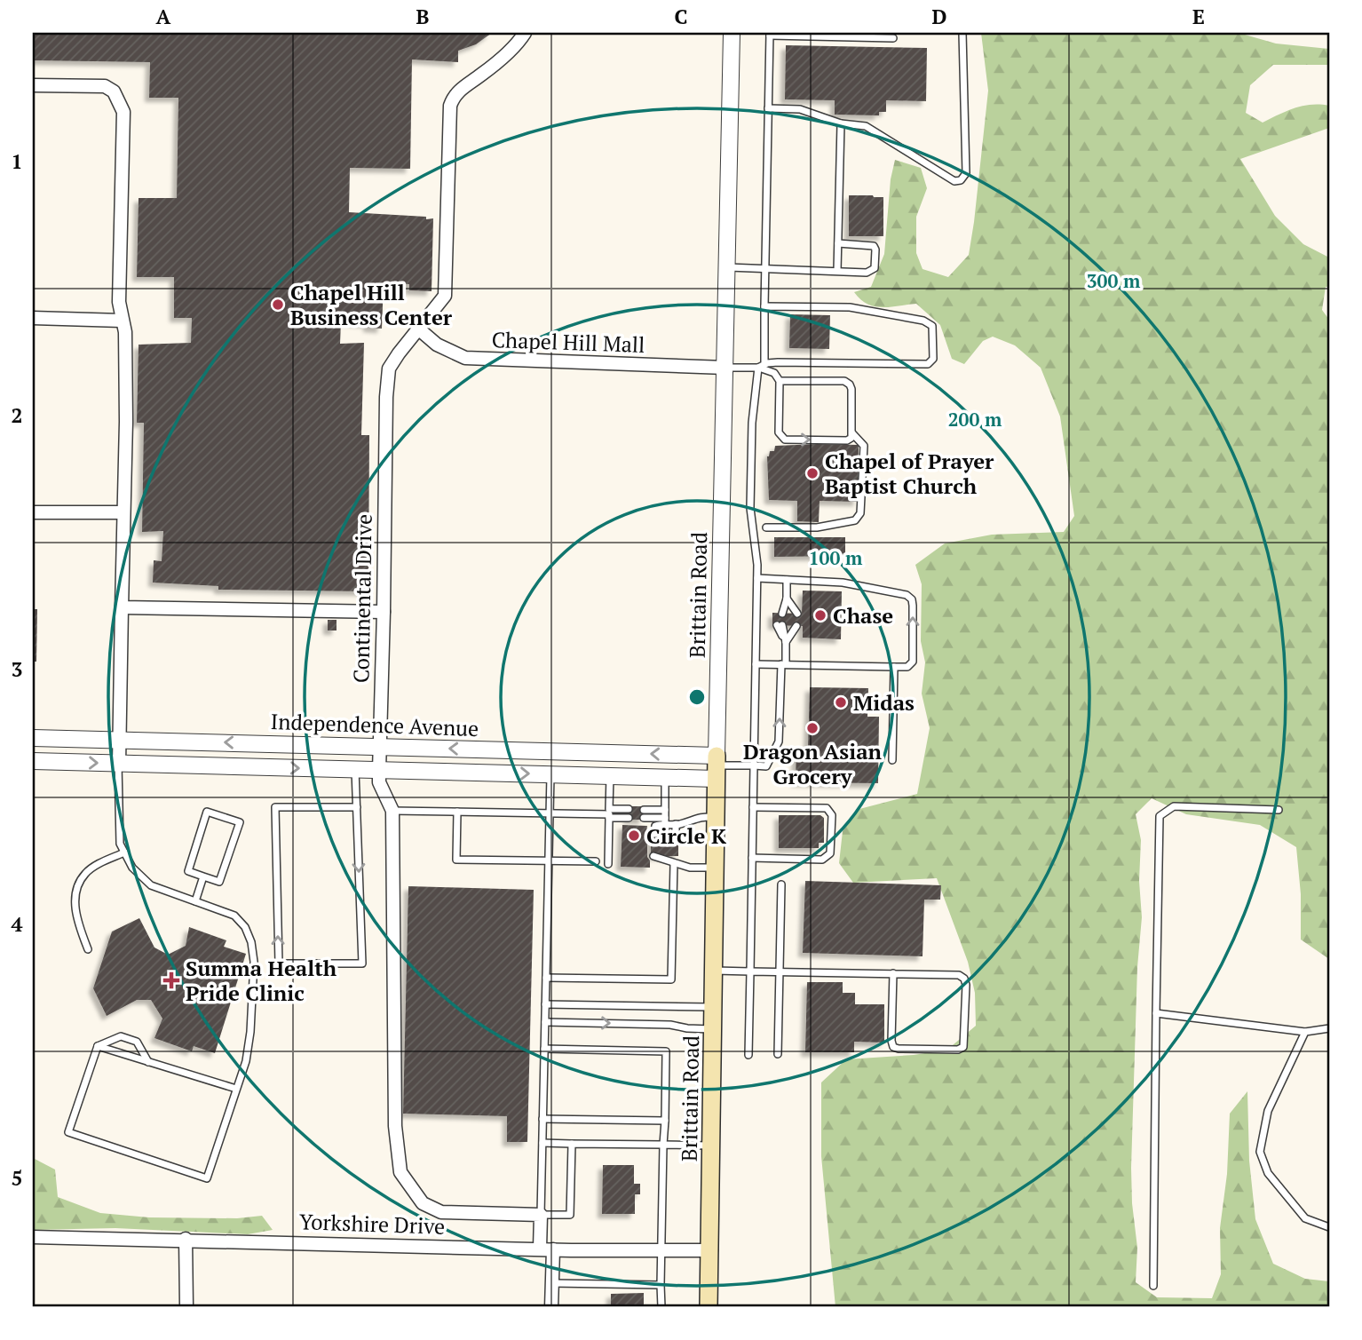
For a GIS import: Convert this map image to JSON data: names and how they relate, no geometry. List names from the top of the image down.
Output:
{
  "streets": {
    "main road": ["Brittain Road"],
    "street": [
      "Chapel Hill Mall",
      "Continental Drive",
      "Independence Avenue",
      "Yorkshire Drive"
    ]
  },
  "crossings": [
    ["Chapel Hill Mall", "Brittain Road"],
    ["Chapel Hill Mall", "Continental Drive"],
    ["Brittain Road", "Independence Avenue"],
    ["Brittain Road", "Yorkshire Drive"],
    ["Continental Drive", "Independence Avenue"]
  ],
  "places": {
    "other": [
      "Chapel Hill Business Center",
      "Chapel of Prayer Baptist Church",
      "Chase",
      "Midas",
      "Dragon Asian Grocery",
      "Circle K"
    ],
    "health": ["Summa Health Pride Clinic"]
  },
  "grid": {
    "columns": [
      "A",
      "B",
      "C",
      "D",
      "E"
    ],
    "rows": [
      "1",
      "2",
      "3",
      "4",
      "5"
    ]
  },
  "rings": ["300 m", "200 m", "100 m"]
}
